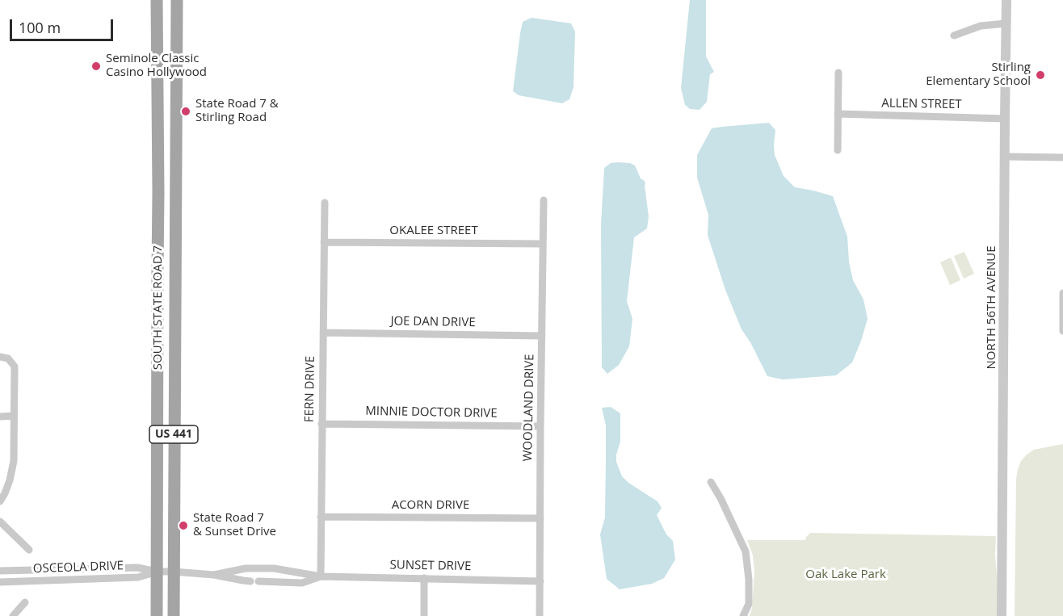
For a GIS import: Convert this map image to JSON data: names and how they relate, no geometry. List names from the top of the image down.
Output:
{
  "streets": {
    "main road": ["SOUTH STATE ROAD 7", "US 441"],
    "street": [
      "ALLEN STREET",
      "OKALEE STREET",
      "NORTH 56TH AVENUE",
      "JOE DAN DRIVE",
      "FERN DRIVE",
      "WOODLAND DRIVE",
      "MINNIE DOCTOR DRIVE",
      "ACORN DRIVE",
      "SUNSET DRIVE",
      "OSCEOLA DRIVE"
    ]
  },
  "crossings": [
    ["ALLEN STREET", "NORTH 56TH AVENUE"],
    ["OKALEE STREET", "FERN DRIVE"],
    ["OKALEE STREET", "WOODLAND DRIVE"],
    ["SOUTH STATE ROAD 7", "SUNSET DRIVE"],
    ["SOUTH STATE ROAD 7", "OSCEOLA DRIVE"],
    ["JOE DAN DRIVE", "FERN DRIVE"],
    ["JOE DAN DRIVE", "WOODLAND DRIVE"],
    ["FERN DRIVE", "MINNIE DOCTOR DRIVE"],
    ["FERN DRIVE", "ACORN DRIVE"],
    ["FERN DRIVE", "SUNSET DRIVE"],
    ["WOODLAND DRIVE", "MINNIE DOCTOR DRIVE"],
    ["WOODLAND DRIVE", "ACORN DRIVE"],
    ["WOODLAND DRIVE", "SUNSET DRIVE"],
    ["SUNSET DRIVE", "OSCEOLA DRIVE"]
  ],
  "parks": ["Oak Lake Park"],
  "places": [
    "Seminole Classic Casino Hollywood",
    "Stirling Elementary School",
    "State Road 7 & Stirling Road",
    "State Road 7 & Sunset Drive"
  ],
  "scale_bar": "100 m"
}
